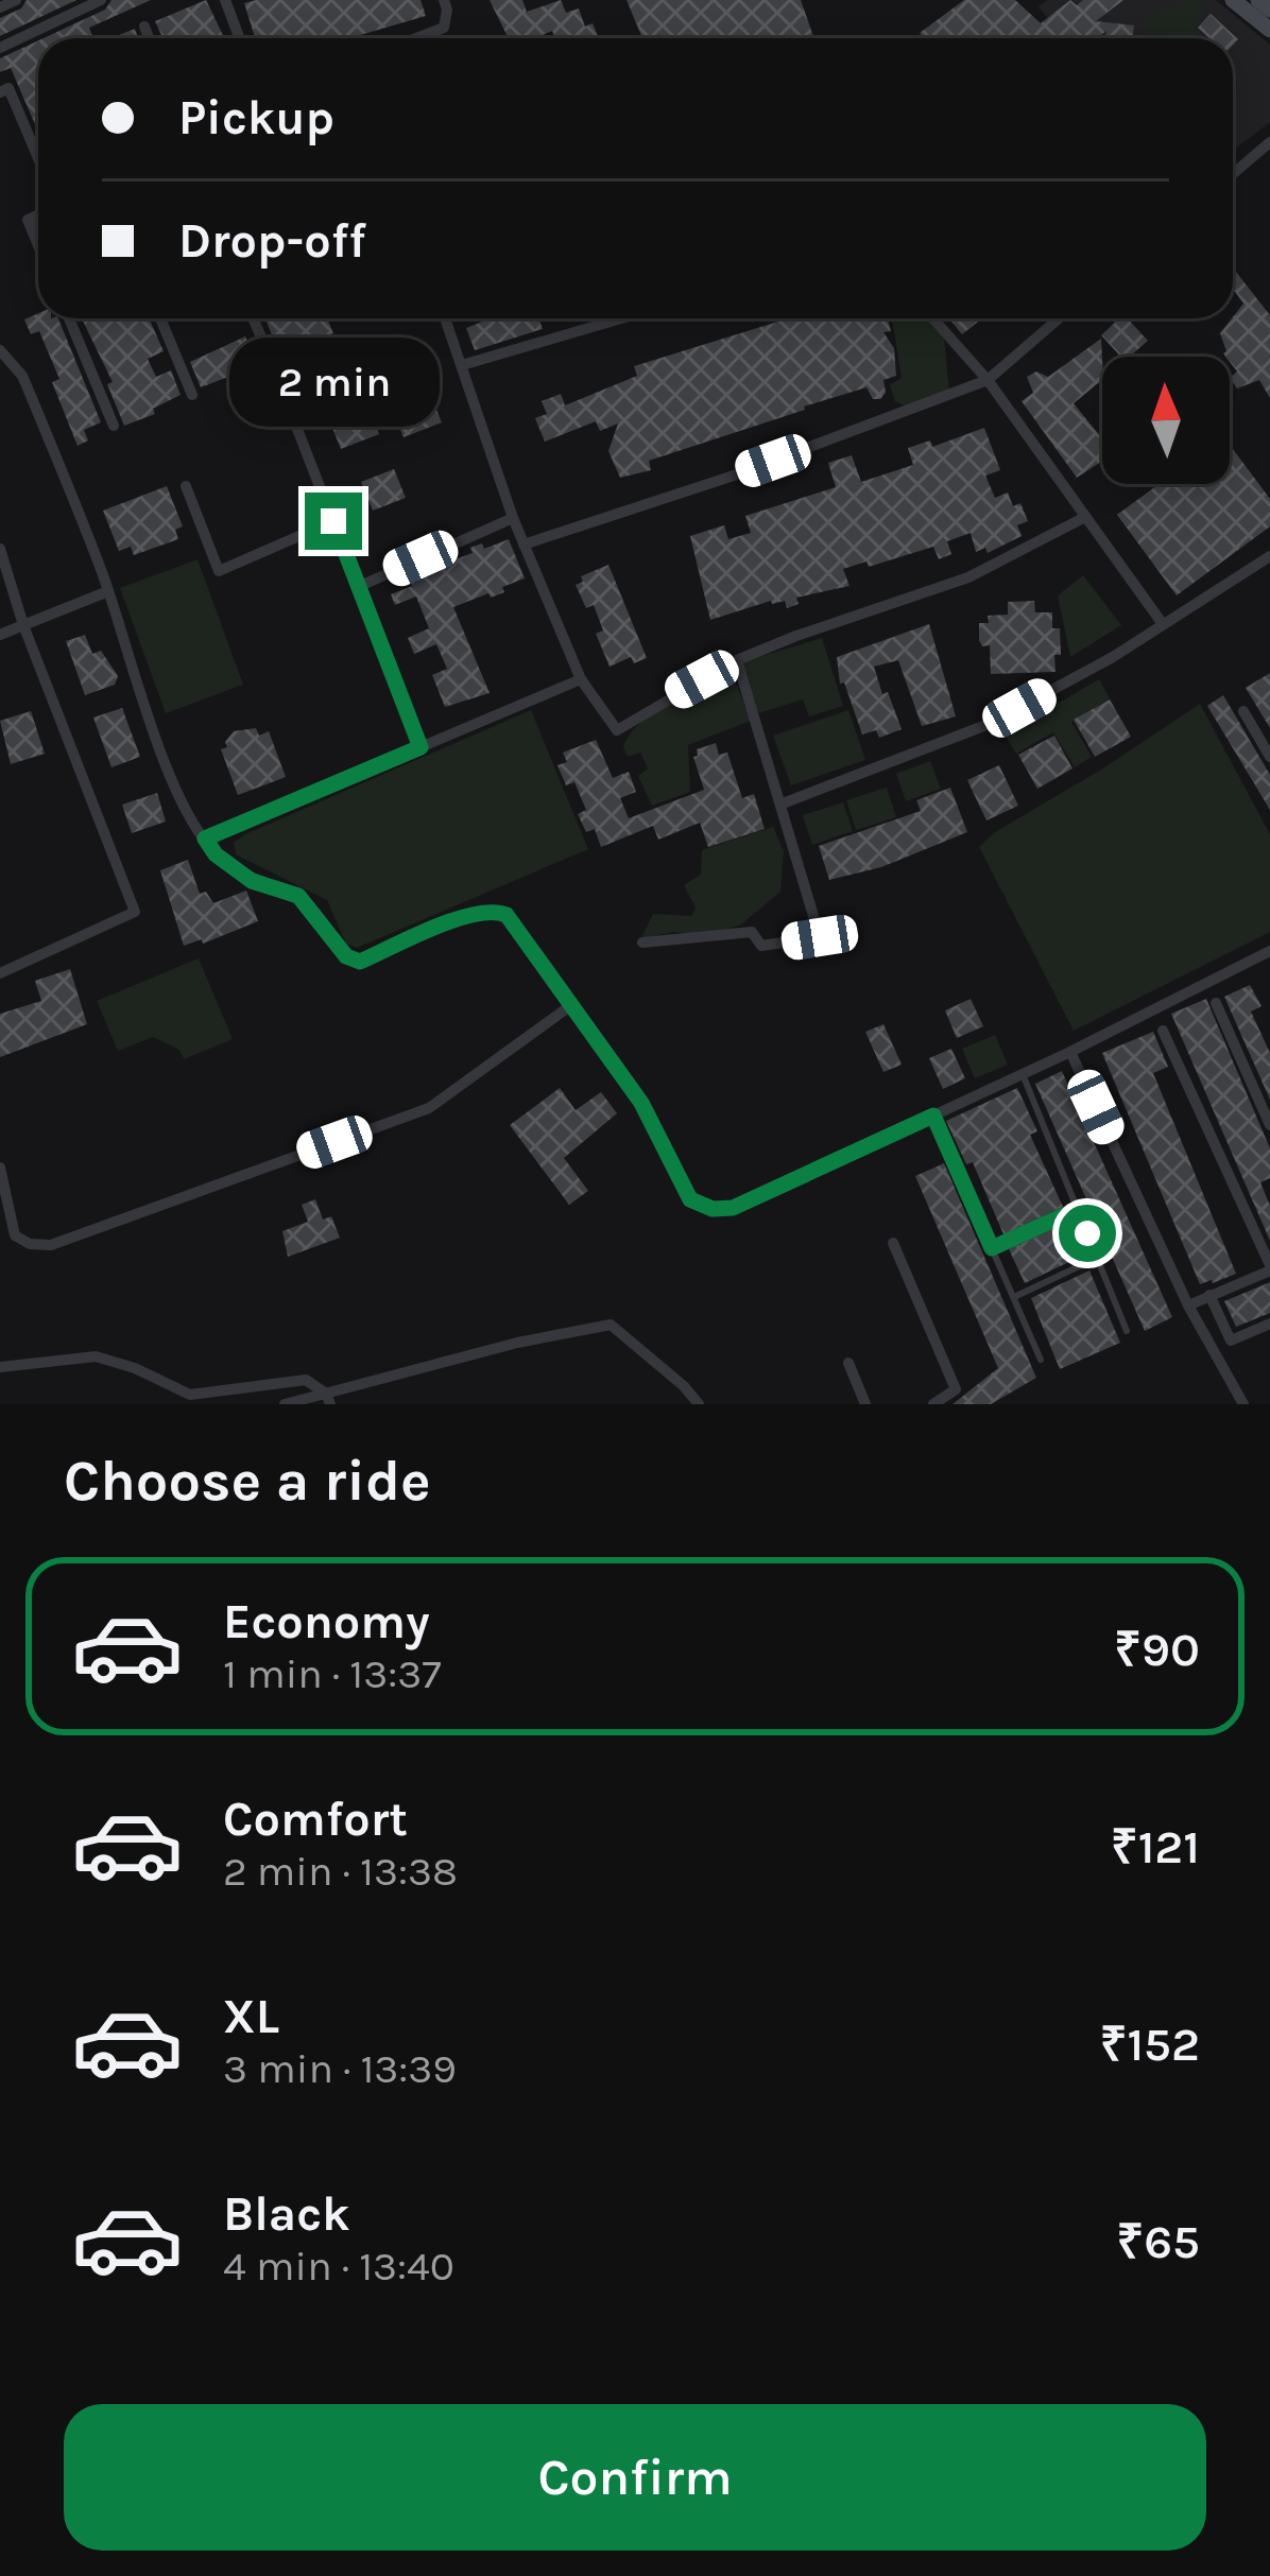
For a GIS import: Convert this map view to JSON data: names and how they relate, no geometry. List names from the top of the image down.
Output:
{
  "north": "top",
  "page": {
    "banner": ["Pickup", "Drop-off"],
    "bubble": "2 min",
    "heading": "Choose a ride",
    "list": [
      {
        "name": "Economy",
        "note": "1 min · 13:37",
        "value": "₹90"
      },
      {
        "name": "Comfort",
        "note": "2 min · 13:38",
        "value": "₹121"
      },
      {
        "name": "XL",
        "note": "3 min · 13:39",
        "value": "₹152"
      },
      {
        "name": "Black",
        "note": "4 min · 13:40",
        "value": "₹65"
      }
    ],
    "buttons": "Confirm"
  }
}
